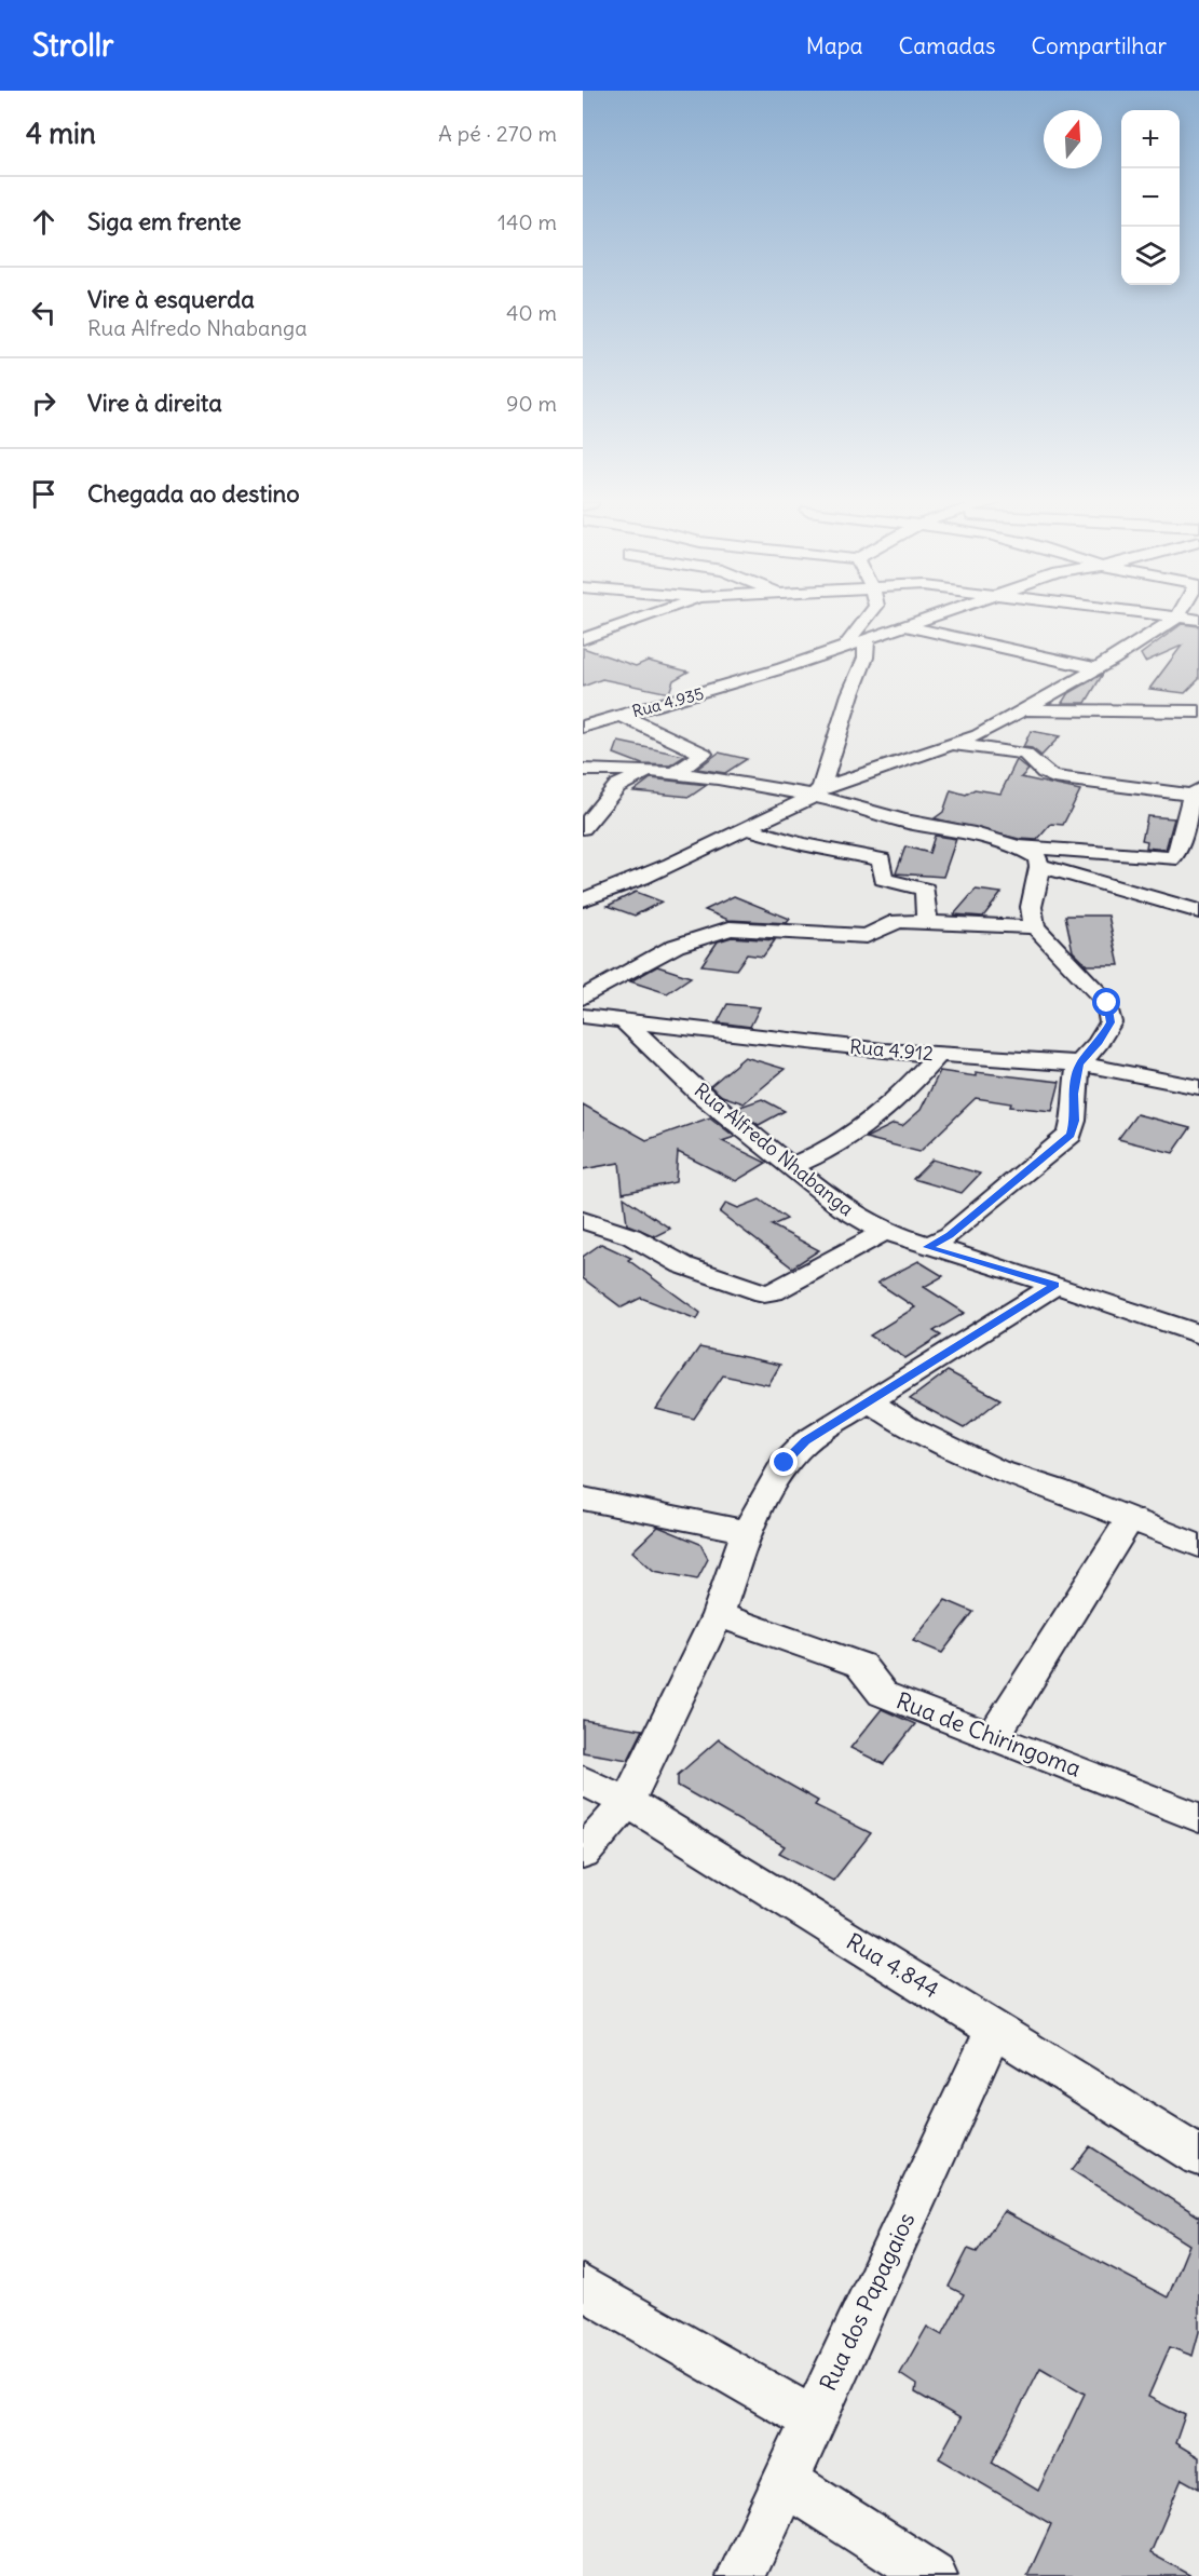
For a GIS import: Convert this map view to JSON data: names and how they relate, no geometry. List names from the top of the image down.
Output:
{
  "streets": {
    "street": [
      "Rua 4.935",
      "Rua 4.912",
      "Rua Alfredo Nhabanga",
      "Rua de Chiringoma",
      "Rua 4.844",
      "Rua dos Papagaios"
    ]
  },
  "crossings": [
    ["Rua 4.912", "Rua Alfredo Nhabanga"],
    ["Rua 4.844", "Rua dos Papagaios"]
  ],
  "north": "top",
  "page": {
    "header": "Strollr",
    "nav": ["Mapa", "Camadas", "Compartilhar"],
    "heading": ["4 min", "A pé · 270 m"],
    "map_buttons": ["+", "−"],
    "list": [
      ["Siga em frente", "140 m"],
      ["Vire à esquerda", "Rua Alfredo Nhabanga", "40 m"],
      ["Vire à direita", "90 m"],
      "Chegada ao destino"
    ]
  }
}
